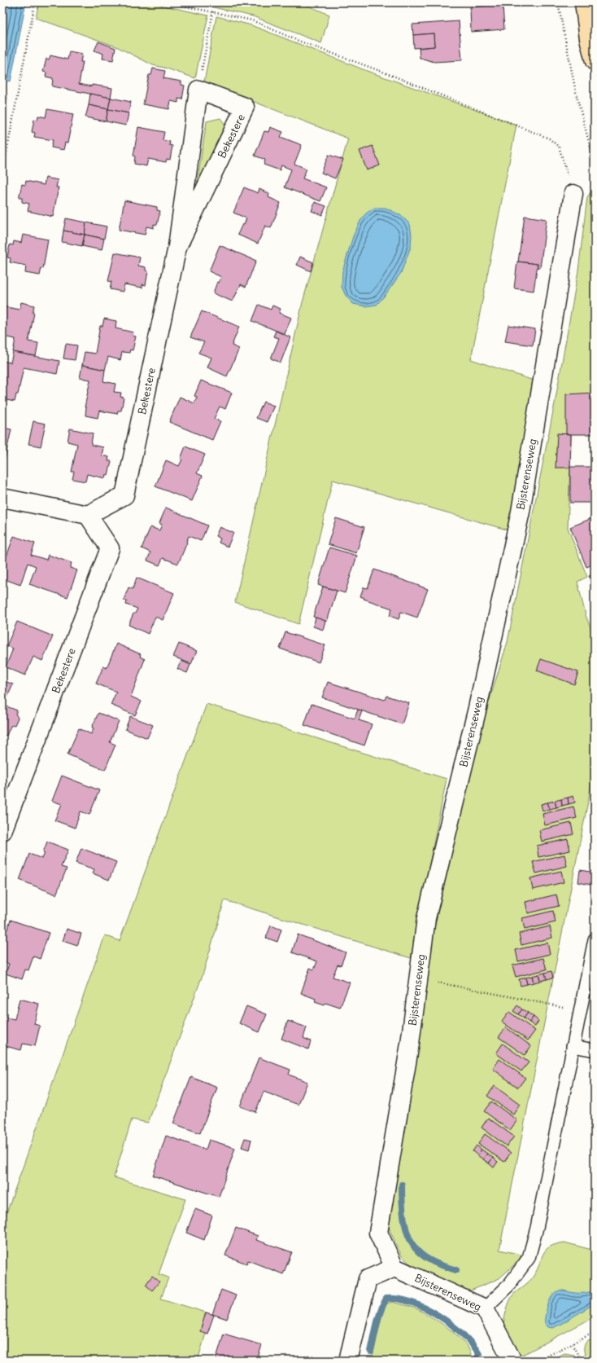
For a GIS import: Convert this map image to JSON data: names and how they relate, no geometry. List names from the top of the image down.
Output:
{
  "streets": {
    "street": ["Bekestere", "Bijsterenseweg"]
  }
}
